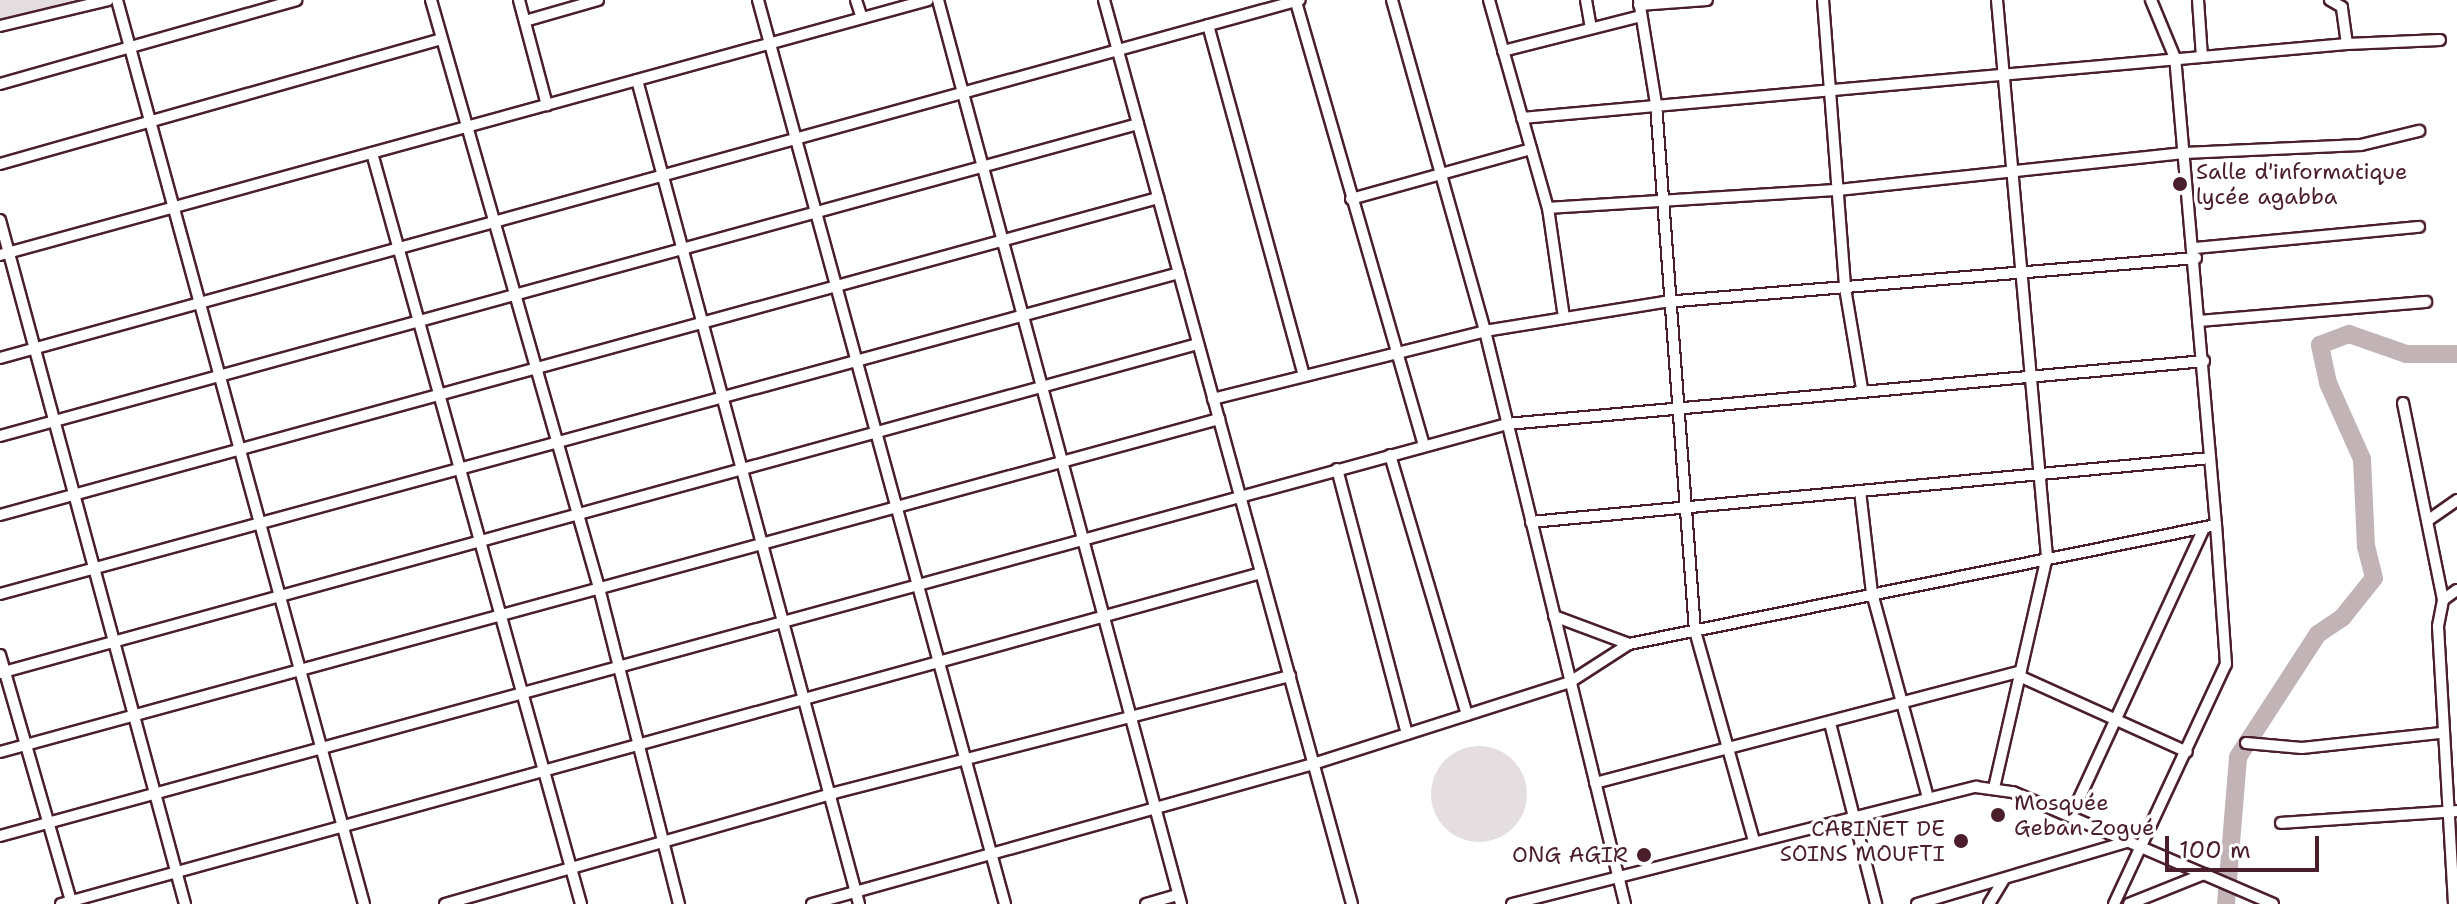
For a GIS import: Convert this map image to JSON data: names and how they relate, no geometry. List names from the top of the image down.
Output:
{
  "places": [
    "Salle d'informatique lycée agabba",
    "Mosquée Geban Zogué",
    "CABINET DE SOINS MOUFTI",
    "ONG AGIR"
  ],
  "scale_bar": "100 m"
}
